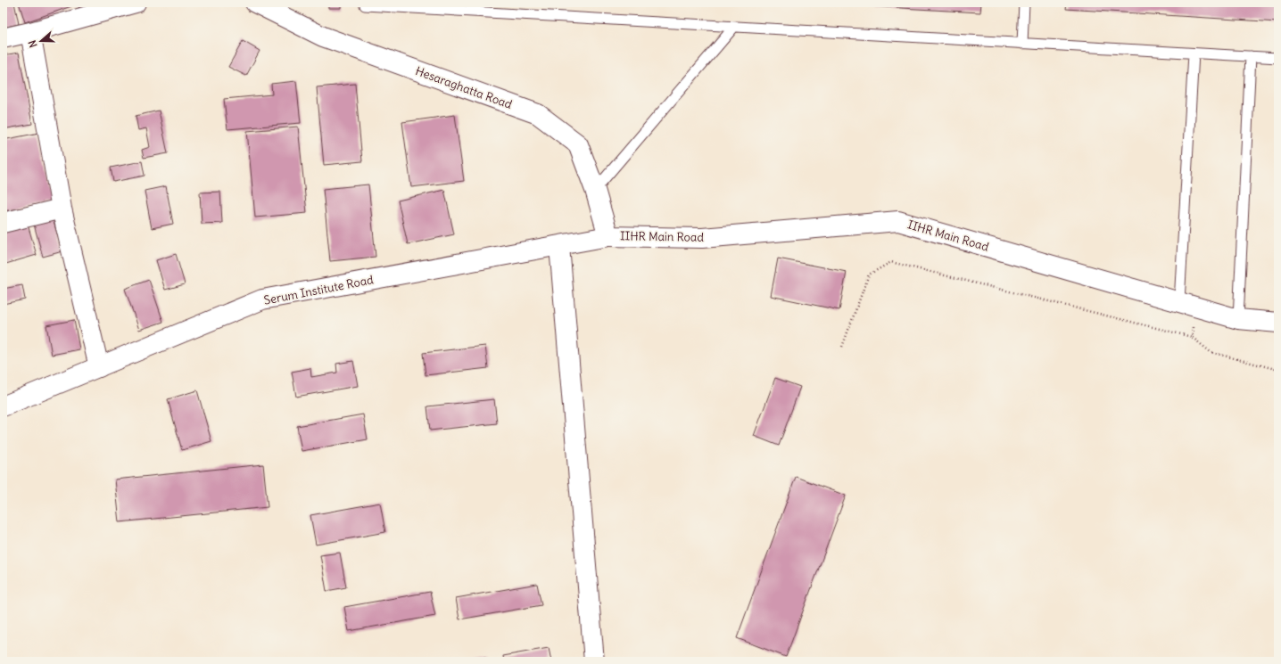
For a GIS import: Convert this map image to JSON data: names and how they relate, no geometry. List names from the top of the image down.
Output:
{
  "streets": {
    "main road": ["Hesaraghatta Road", "IIHR Main Road", "Serum Institute Road"]
  },
  "crossings": [
    ["Hesaraghatta Road", "IIHR Main Road"],
    ["Hesaraghatta Road", "Serum Institute Road"],
    ["IIHR Main Road", "Serum Institute Road"]
  ],
  "north": "left"
}
